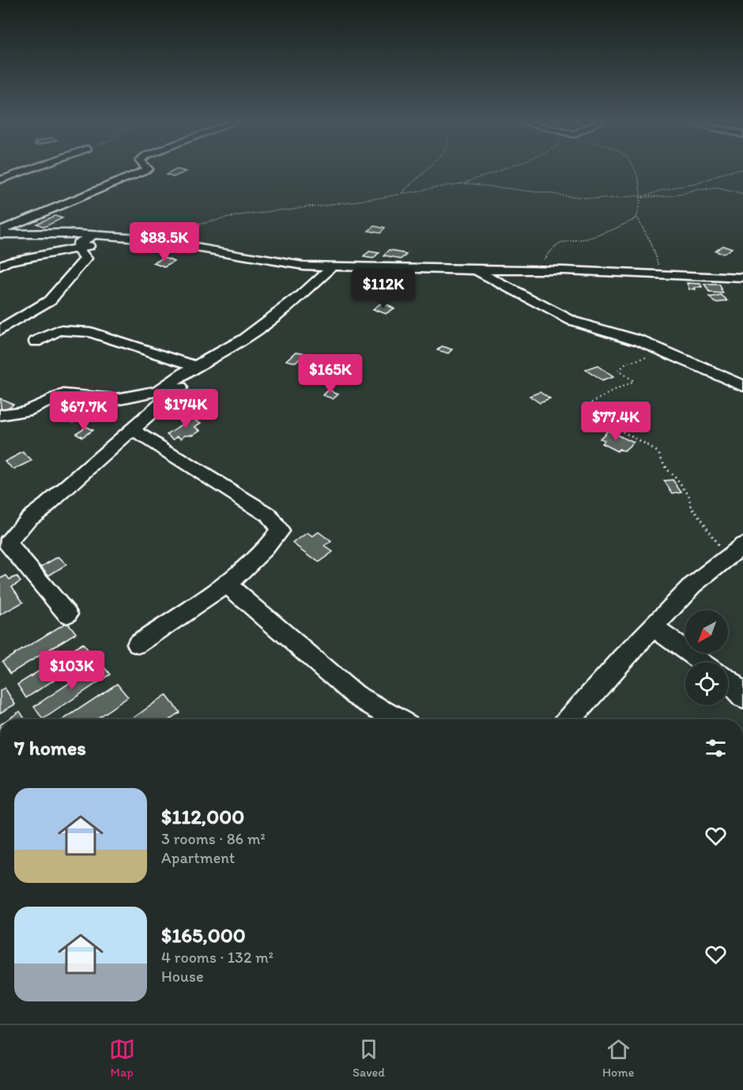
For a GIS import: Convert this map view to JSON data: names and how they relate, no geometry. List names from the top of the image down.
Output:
{
  "north": "bottom left",
  "page": {
    "price": [
      "$88.5K",
      "$112K",
      "$165K",
      "$174K",
      "$67.7K",
      "$77.4K",
      "$103K"
    ],
    "heading": "7 homes",
    "list": [
      {
        "name": "$112,000",
        "note": "3 rooms · 86 m² · Apartment"
      },
      {
        "name": "$165,000",
        "note": "4 rooms · 132 m² · House"
      }
    ],
    "tabs": ["Map", "Saved", "Home"]
  }
}
